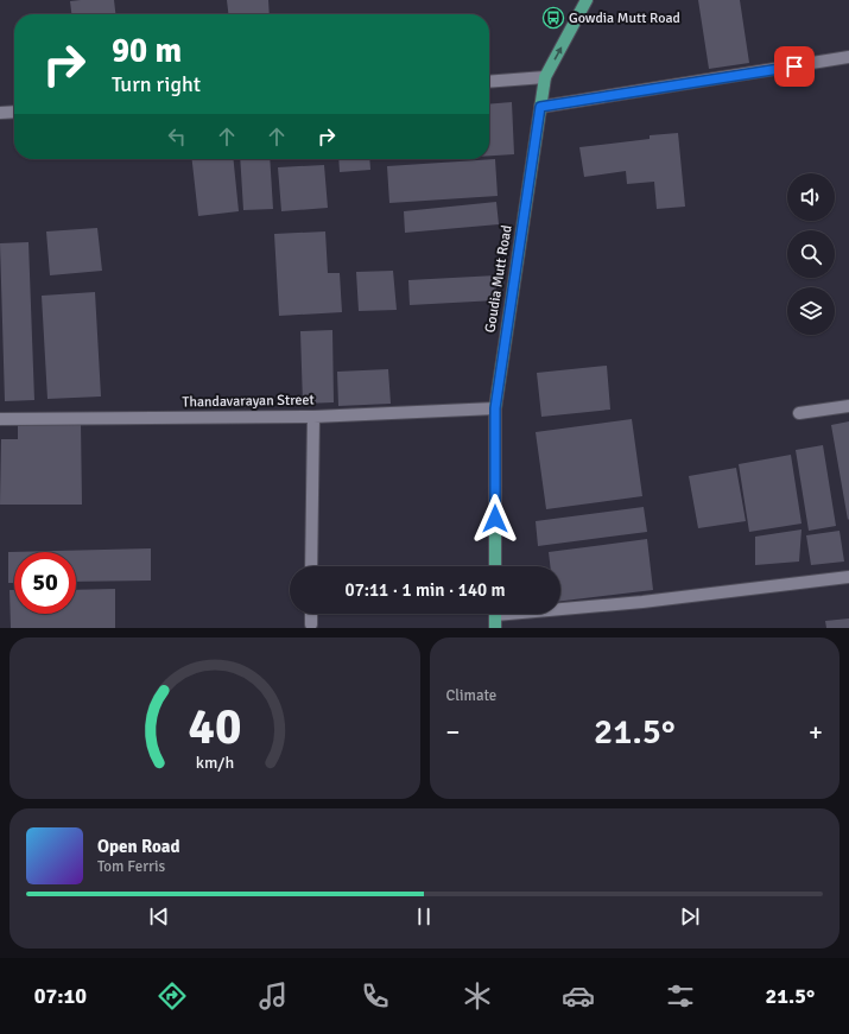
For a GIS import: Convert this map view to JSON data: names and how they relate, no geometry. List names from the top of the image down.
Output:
{
  "streets": {
    "main road": ["Goudia Mutt Road"],
    "street": ["Thandavarayan Street"]
  },
  "crossings": [
    ["Goudia Mutt Road", "Thandavarayan Street"]
  ],
  "places": {
    "bus stop": ["Gowdia Mutt Road"]
  },
  "page": {
    "turn": ["90 m", "Turn right"],
    "limit": "50",
    "trip": "07:11 · 1 min · 140 m",
    "tile": "Climate",
    "heat": ["−", "21.5°", "+"],
    "song": ["Open Road", "Tom Ferris"],
    "tabs": ["07:10", "21.5°"],
    "gauge": ["40", "km/h"]
  }
}
